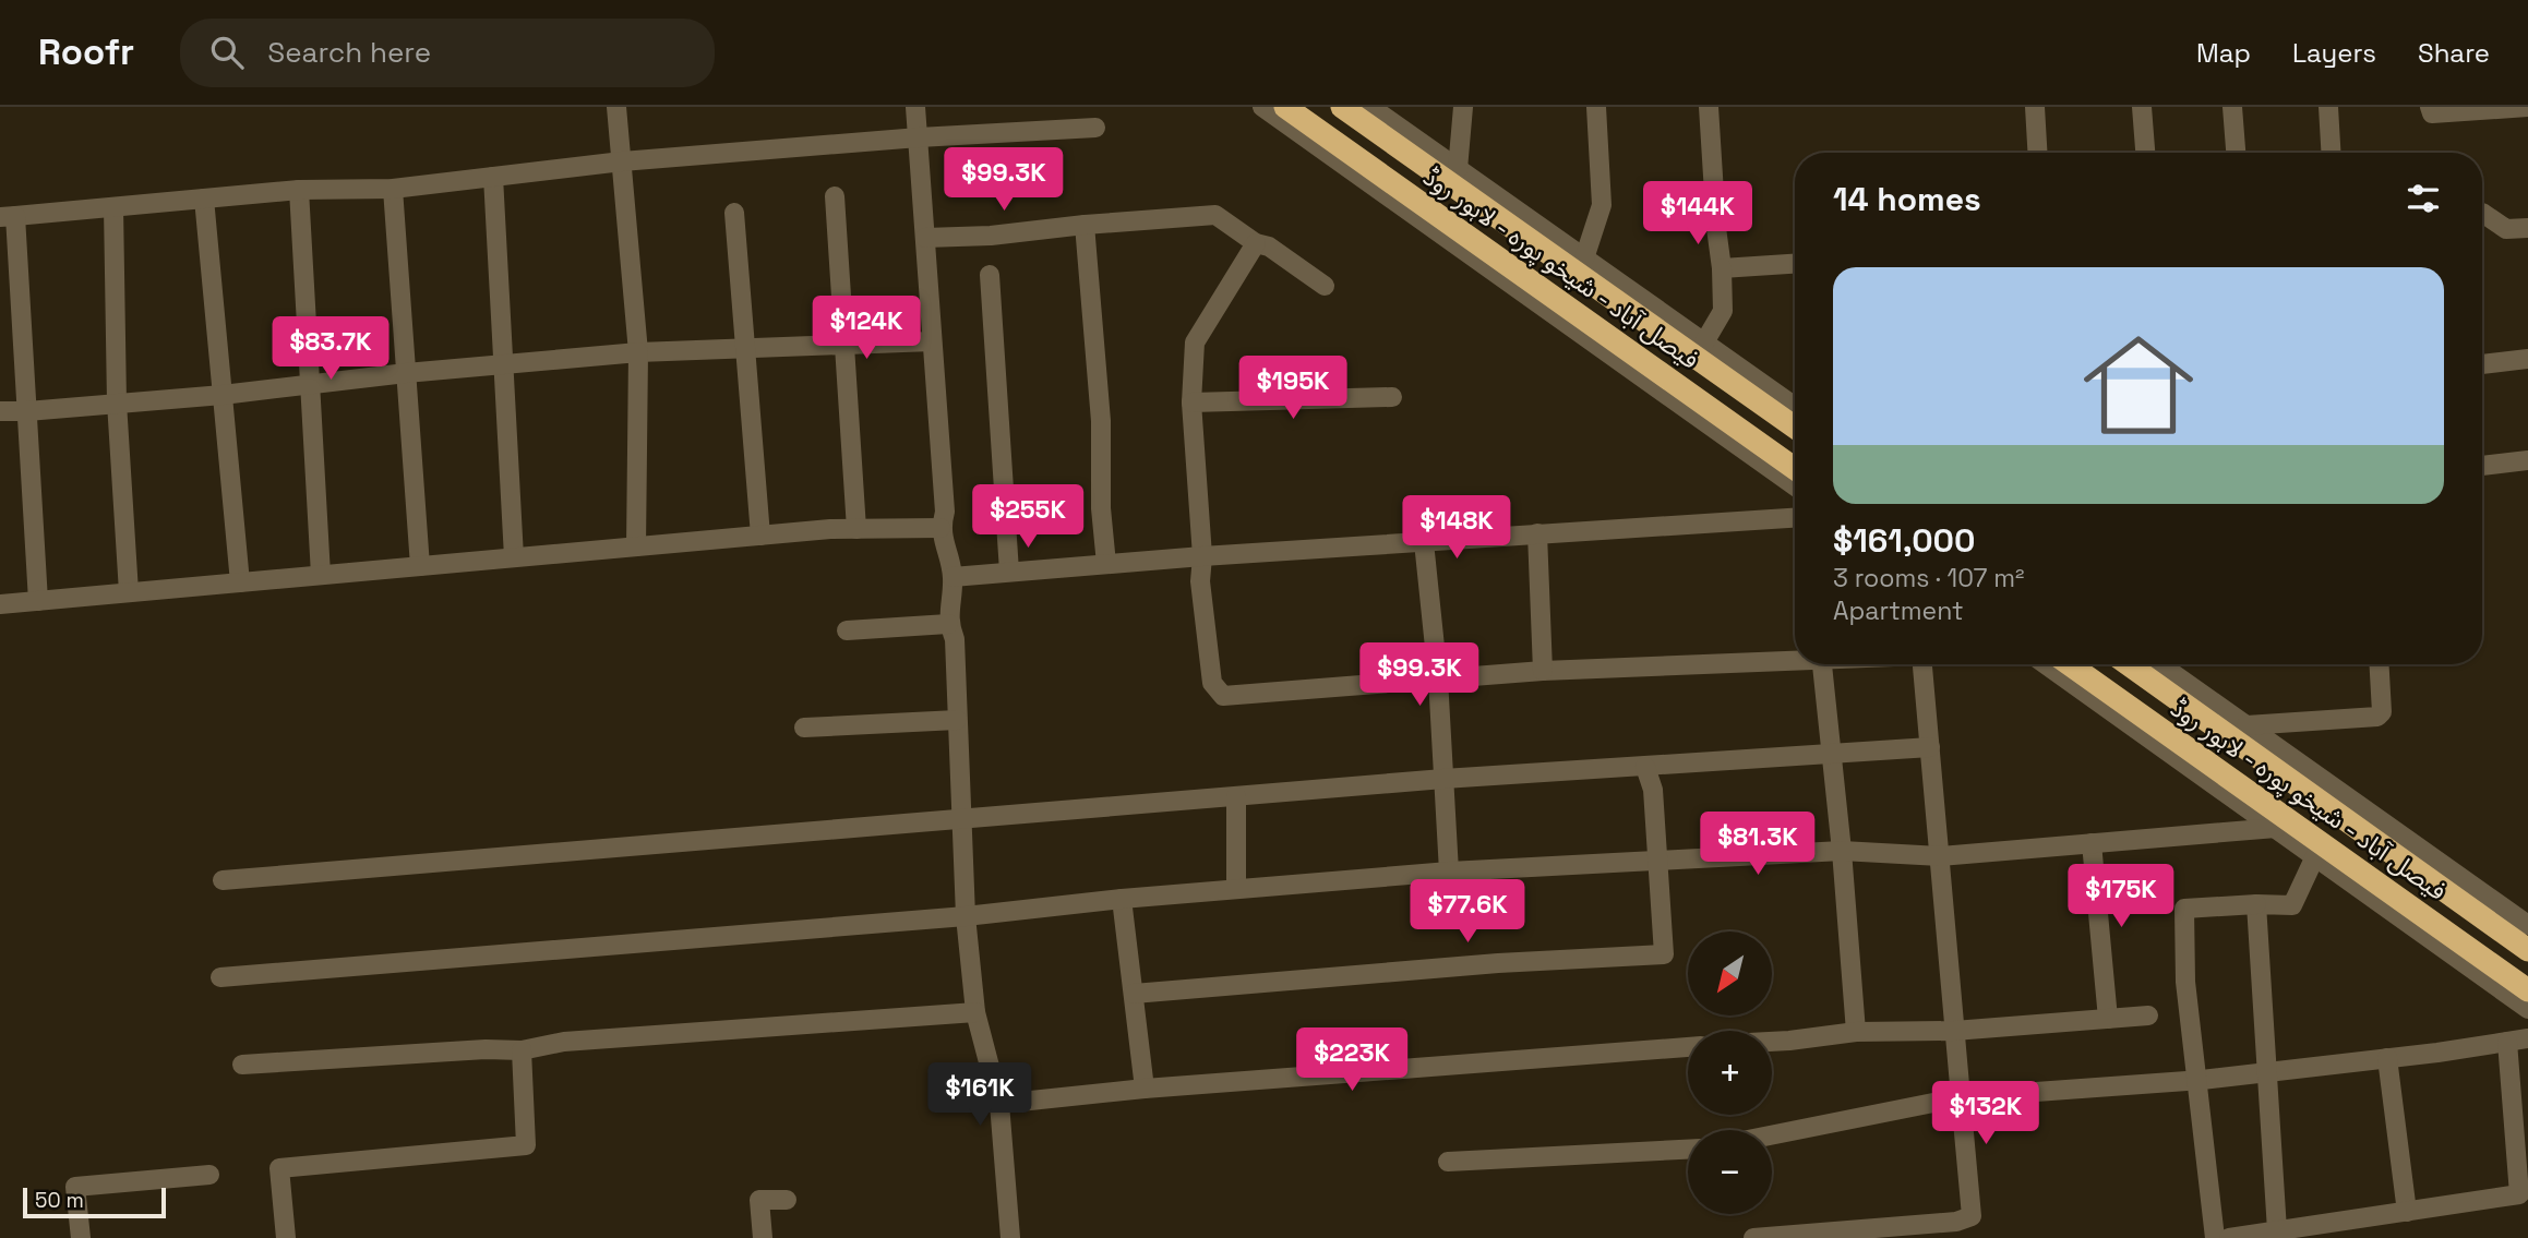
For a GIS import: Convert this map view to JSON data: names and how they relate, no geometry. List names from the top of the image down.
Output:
{
  "streets": {
    "highway": ["فیصل آباد - شیخو پورہ - لاہور روڈ"]
  },
  "scale_bar": "50 m",
  "north": "bottom left",
  "page": {
    "header": "Roofr",
    "search": "Search here",
    "nav": ["Map", "Layers", "Share"],
    "price": [
      "$99.3K",
      "$144K",
      "$124K",
      "$83.7K",
      "$195K",
      "$255K",
      "$148K",
      "$99.3K",
      "$81.3K",
      "$175K",
      "$77.6K",
      "$223K",
      "$161K",
      "$132K"
    ],
    "heading": "14 homes",
    "list": [
      {
        "name": "$161,000",
        "note": "3 rooms · 107 m² · Apartment"
      }
    ],
    "map_buttons": ["+", "−"],
    "scale": "50 m"
  }
}
